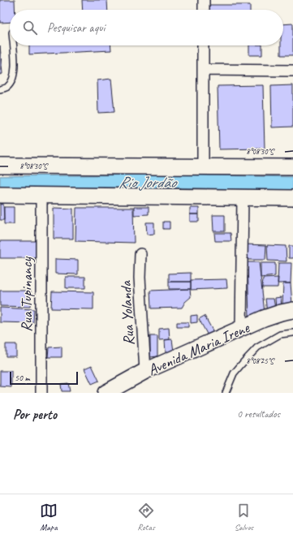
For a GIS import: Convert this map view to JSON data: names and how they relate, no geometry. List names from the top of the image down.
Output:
{
  "streets": {
    "street": ["Rua Tupinancy", "Rua Yolanda", "Avenida Maria Irene"]
  },
  "crossings": [
    ["Rua Yolanda", "Avenida Maria Irene"]
  ],
  "water": ["Rio Jordão"],
  "scale_bar": "50 m",
  "page": {
    "search": "Pesquisar aqui",
    "scale": "50 m",
    "heading": ["Por perto", "0 resultados"],
    "nav": ["Mapa", "Rotas", "Salvos"]
  },
  "coordinates": ["8°08'30\"S", "8°08'25\"S"]
}
